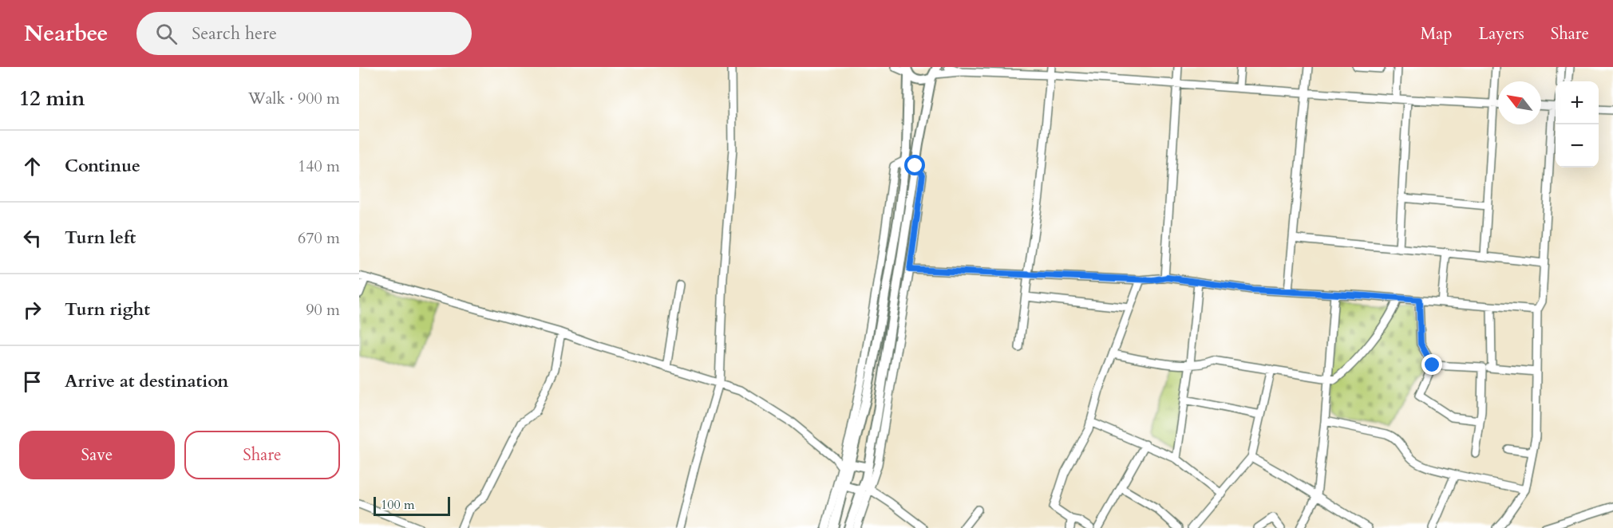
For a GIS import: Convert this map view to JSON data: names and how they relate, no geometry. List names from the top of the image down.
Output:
{
  "scale_bar": "100 m",
  "north": "top left",
  "page": {
    "header": "Nearbee",
    "search": "Search here",
    "nav": ["Map", "Layers", "Share"],
    "heading": ["12 min", "Walk · 900 m"],
    "map_buttons": ["+", "−"],
    "list": [
      ["Continue", "140 m"],
      ["Turn left", "670 m"],
      ["Turn right", "90 m"],
      "Arrive at destination"
    ],
    "buttons": ["Save", "Share"],
    "scale": "100 m"
  }
}
